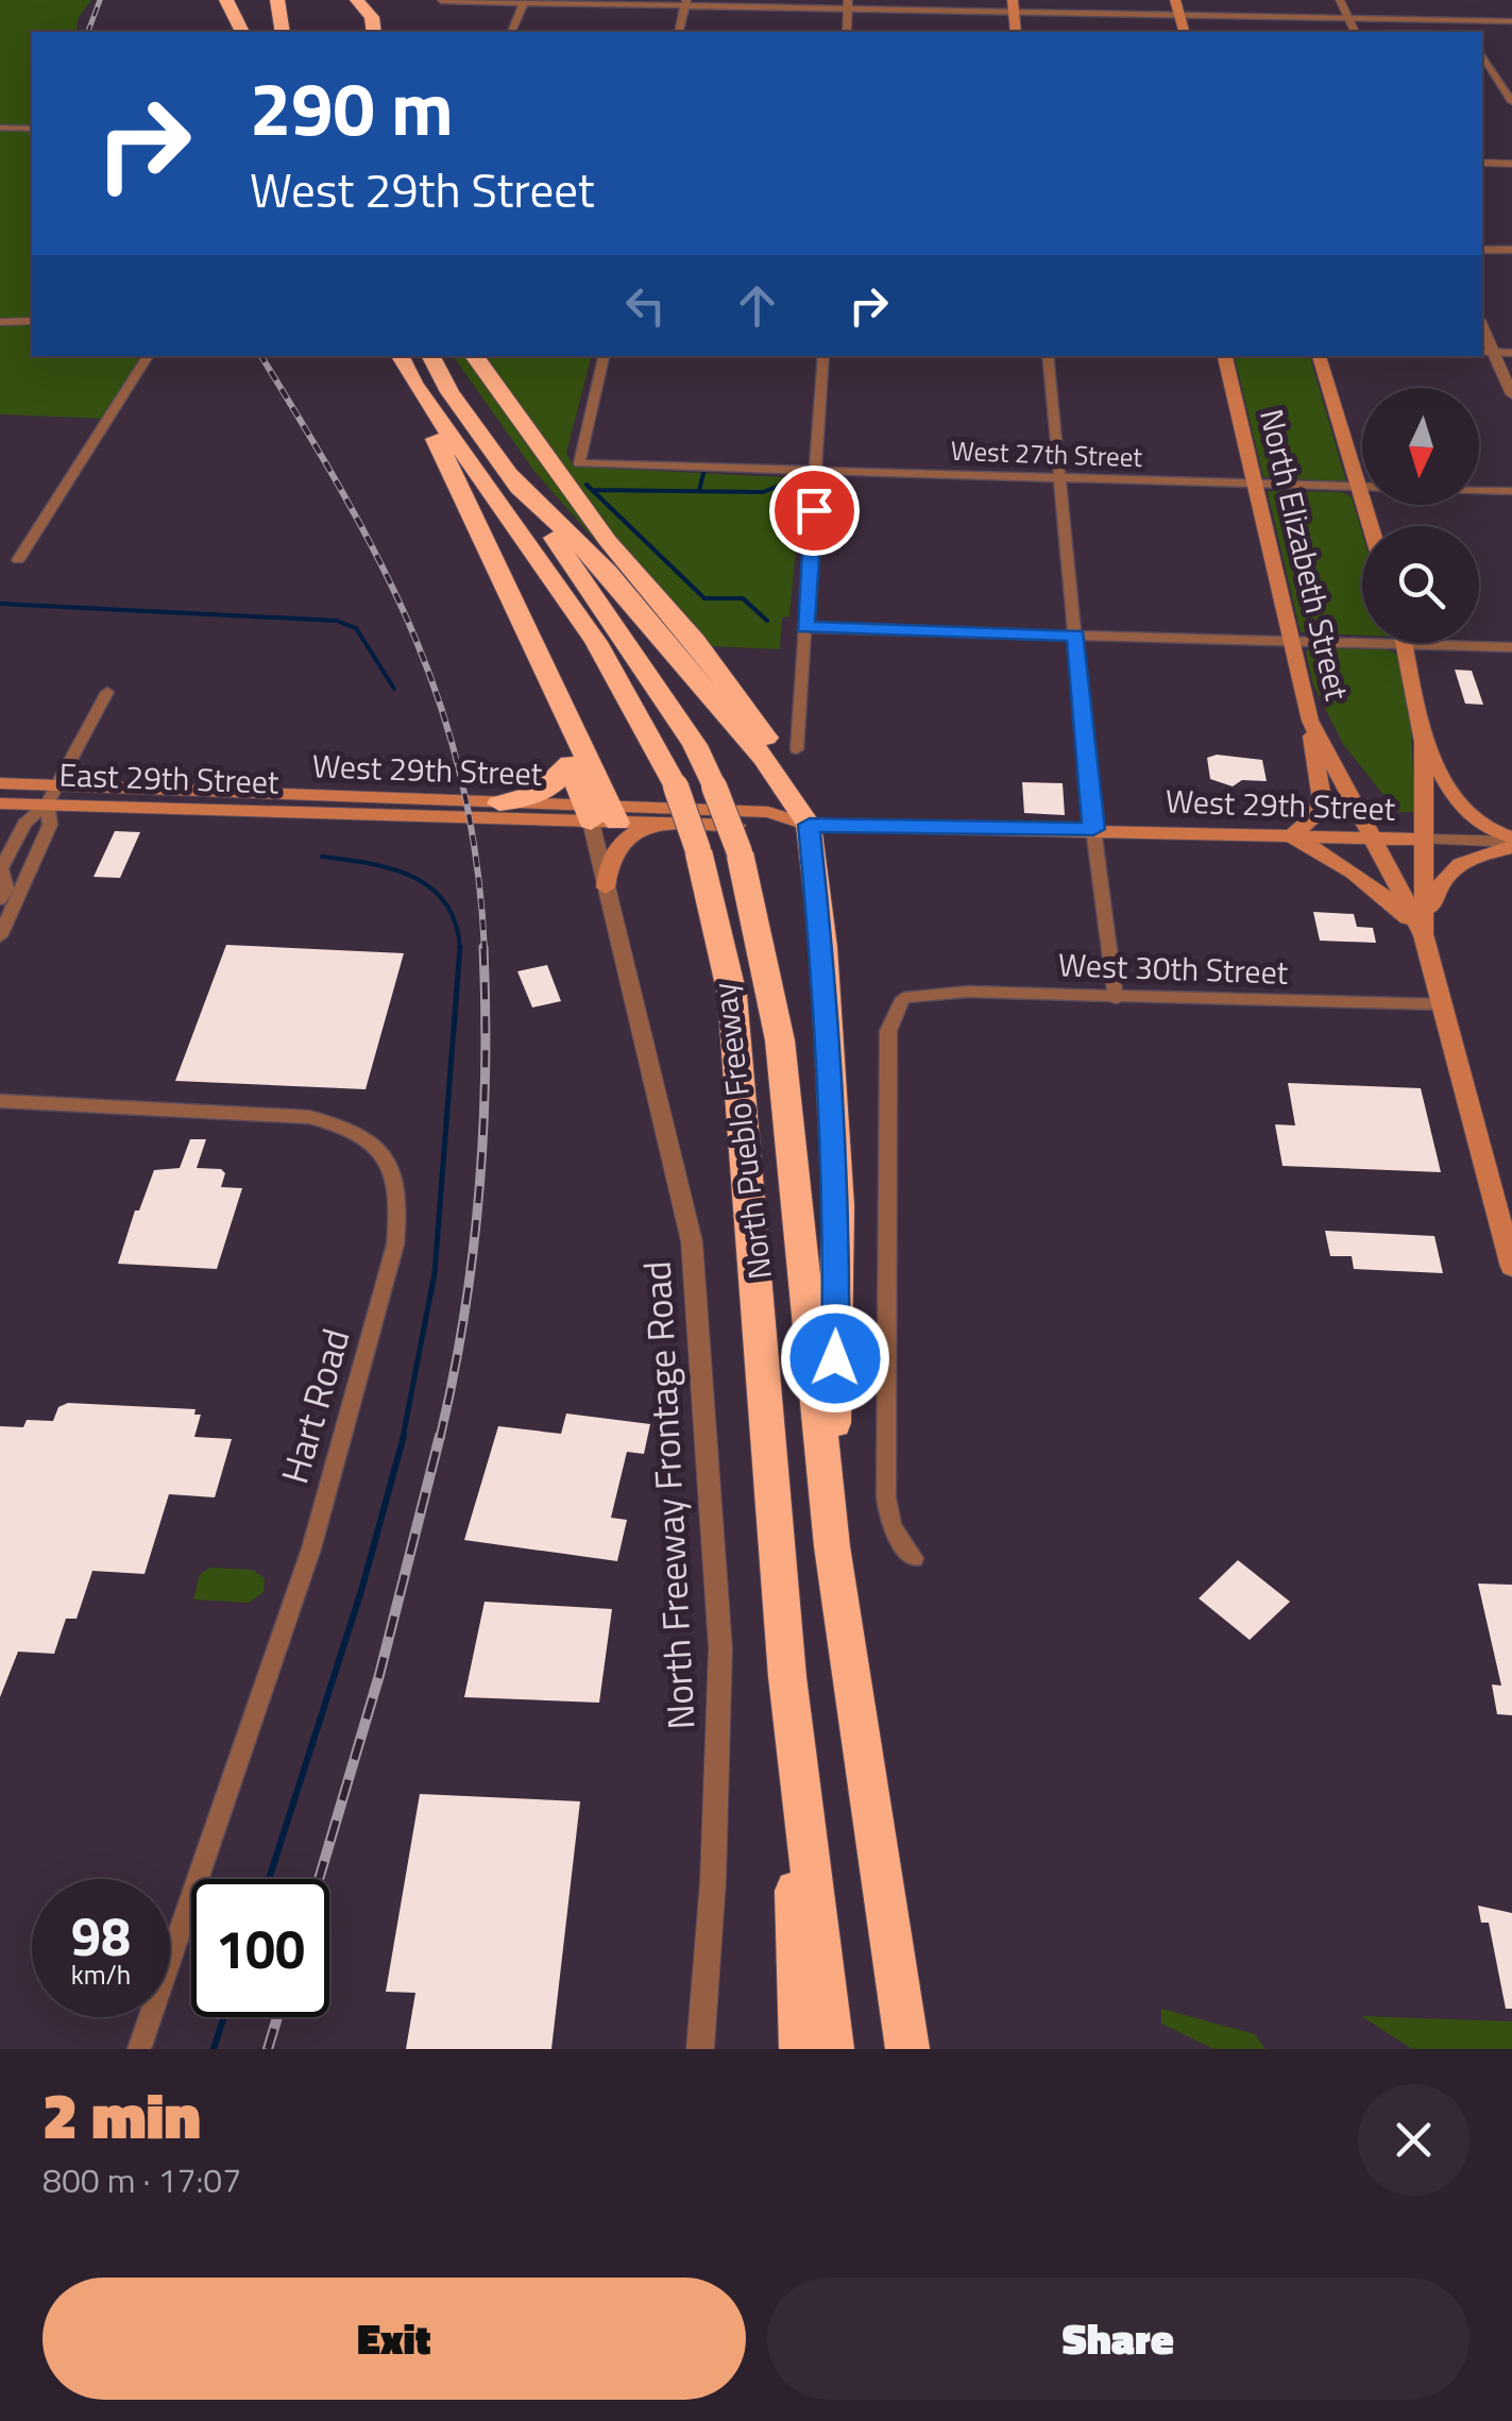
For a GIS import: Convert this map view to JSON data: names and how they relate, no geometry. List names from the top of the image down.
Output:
{
  "streets": {
    "highway": ["North Pueblo Freeway"],
    "main road": ["North Elizabeth Street", "West 29th Street", "East 29th Street"],
    "street": [
      "West 27th Street",
      "West 30th Street",
      "Hart Road",
      "North Freeway Frontage Road"
    ]
  },
  "crossings": [
    ["West 27th Street", "North Elizabeth Street"],
    ["North Elizabeth Street", "West 29th Street"],
    ["North Elizabeth Street", "West 30th Street"],
    ["West 29th Street", "East 29th Street"],
    ["West 29th Street", "North Freeway Frontage Road"],
    ["East 29th Street", "North Freeway Frontage Road"]
  ],
  "north": "bottom",
  "page": {
    "turn": ["290 m", "West 29th Street"],
    "speed": "98 km/h",
    "limit": "100",
    "heading": ["2 min", "800 m · 17:07"],
    "buttons": ["Exit", "Share"]
  }
}
